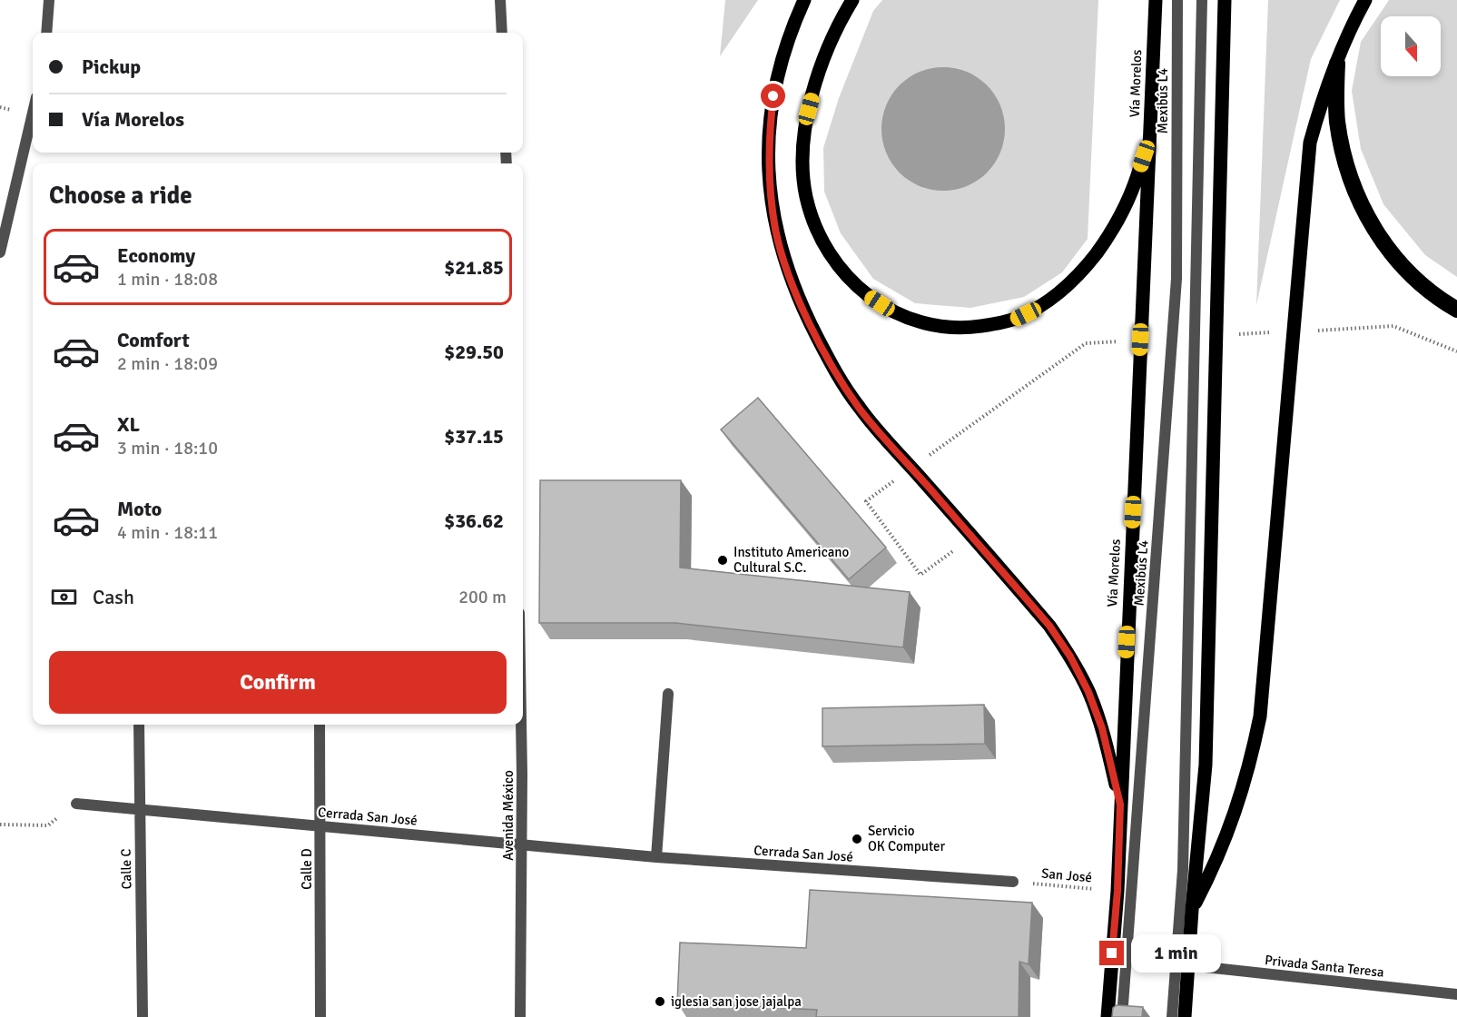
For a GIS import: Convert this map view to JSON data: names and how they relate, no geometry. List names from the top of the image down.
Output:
{
  "streets": {
    "main road": ["Vía Morelos"],
    "street": [
      "Mexibús L4",
      "Avenida México",
      "Cerrada San José",
      "Calle C",
      "Calle D",
      "Privada Santa Teresa"
    ],
    "path": ["San José"]
  },
  "crossings": [
    ["Vía Morelos", "San José"],
    ["Avenida México", "Cerrada San José"],
    ["Cerrada San José", "Calle C"],
    ["Cerrada San José", "Calle D"],
    ["Cerrada San José", "San José"]
  ],
  "places": ["Instituto Americano Cultural S.C.", "Servicio OK Computer", "iglesia san jose jajalpa"],
  "north": "bottom",
  "page": {
    "banner": ["Pickup", "Vía Morelos"],
    "heading": "Choose a ride",
    "list": [
      {
        "name": "Economy",
        "note": "1 min · 18:08",
        "value": "$21.85"
      },
      {
        "name": "Comfort",
        "note": "2 min · 18:09",
        "value": "$29.50"
      },
      {
        "name": "XL",
        "note": "3 min · 18:10",
        "value": "$37.15"
      },
      {
        "name": "Moto",
        "note": "4 min · 18:11",
        "value": "$36.62"
      }
    ],
    "pay": ["Cash", "200 m"],
    "buttons": "Confirm",
    "bubble": "1 min"
  }
}
